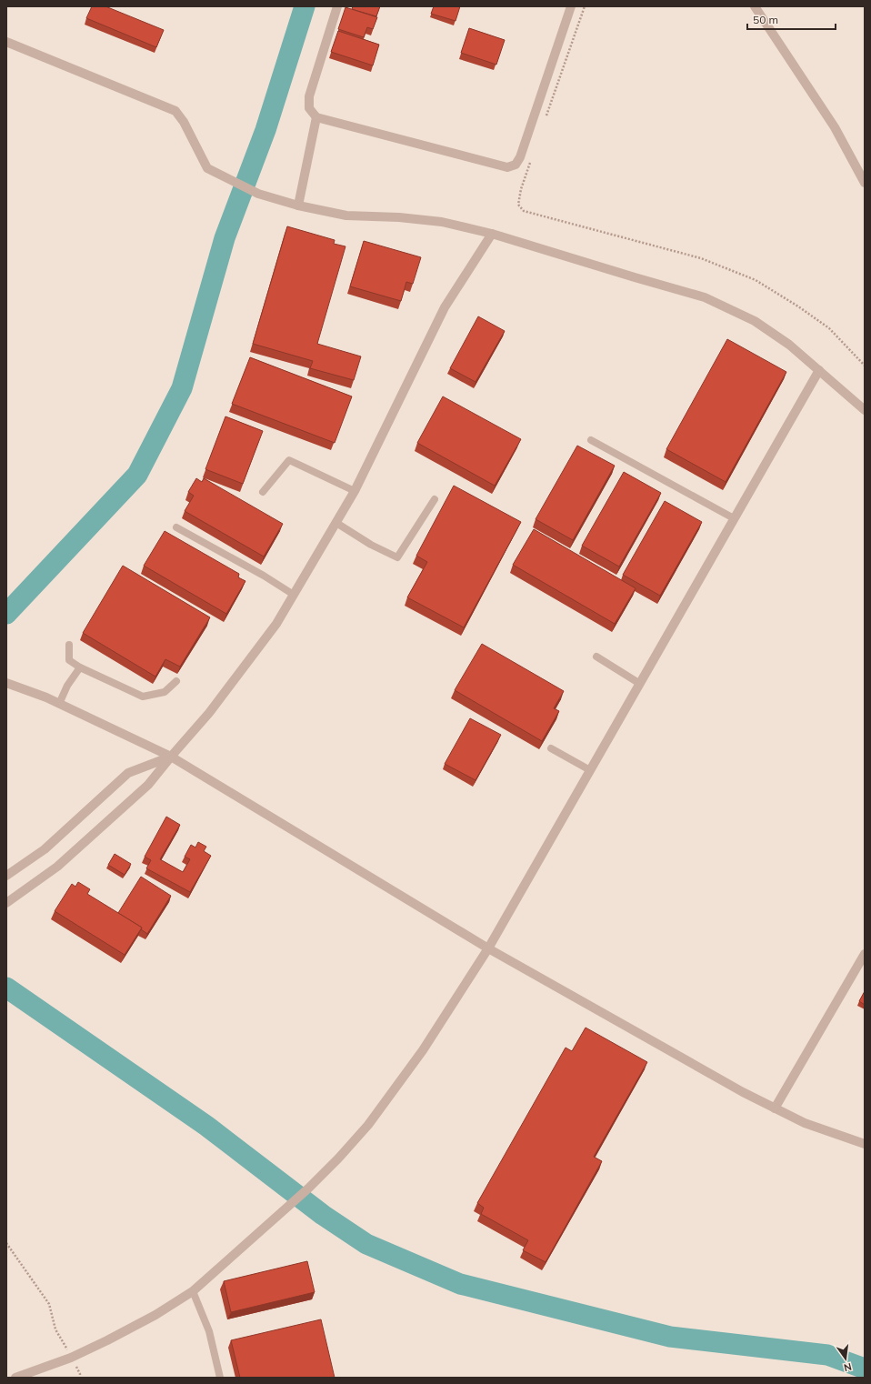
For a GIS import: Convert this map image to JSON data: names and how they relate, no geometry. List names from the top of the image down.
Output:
{
  "scale_bar": "50 m",
  "north": "bottom"
}
